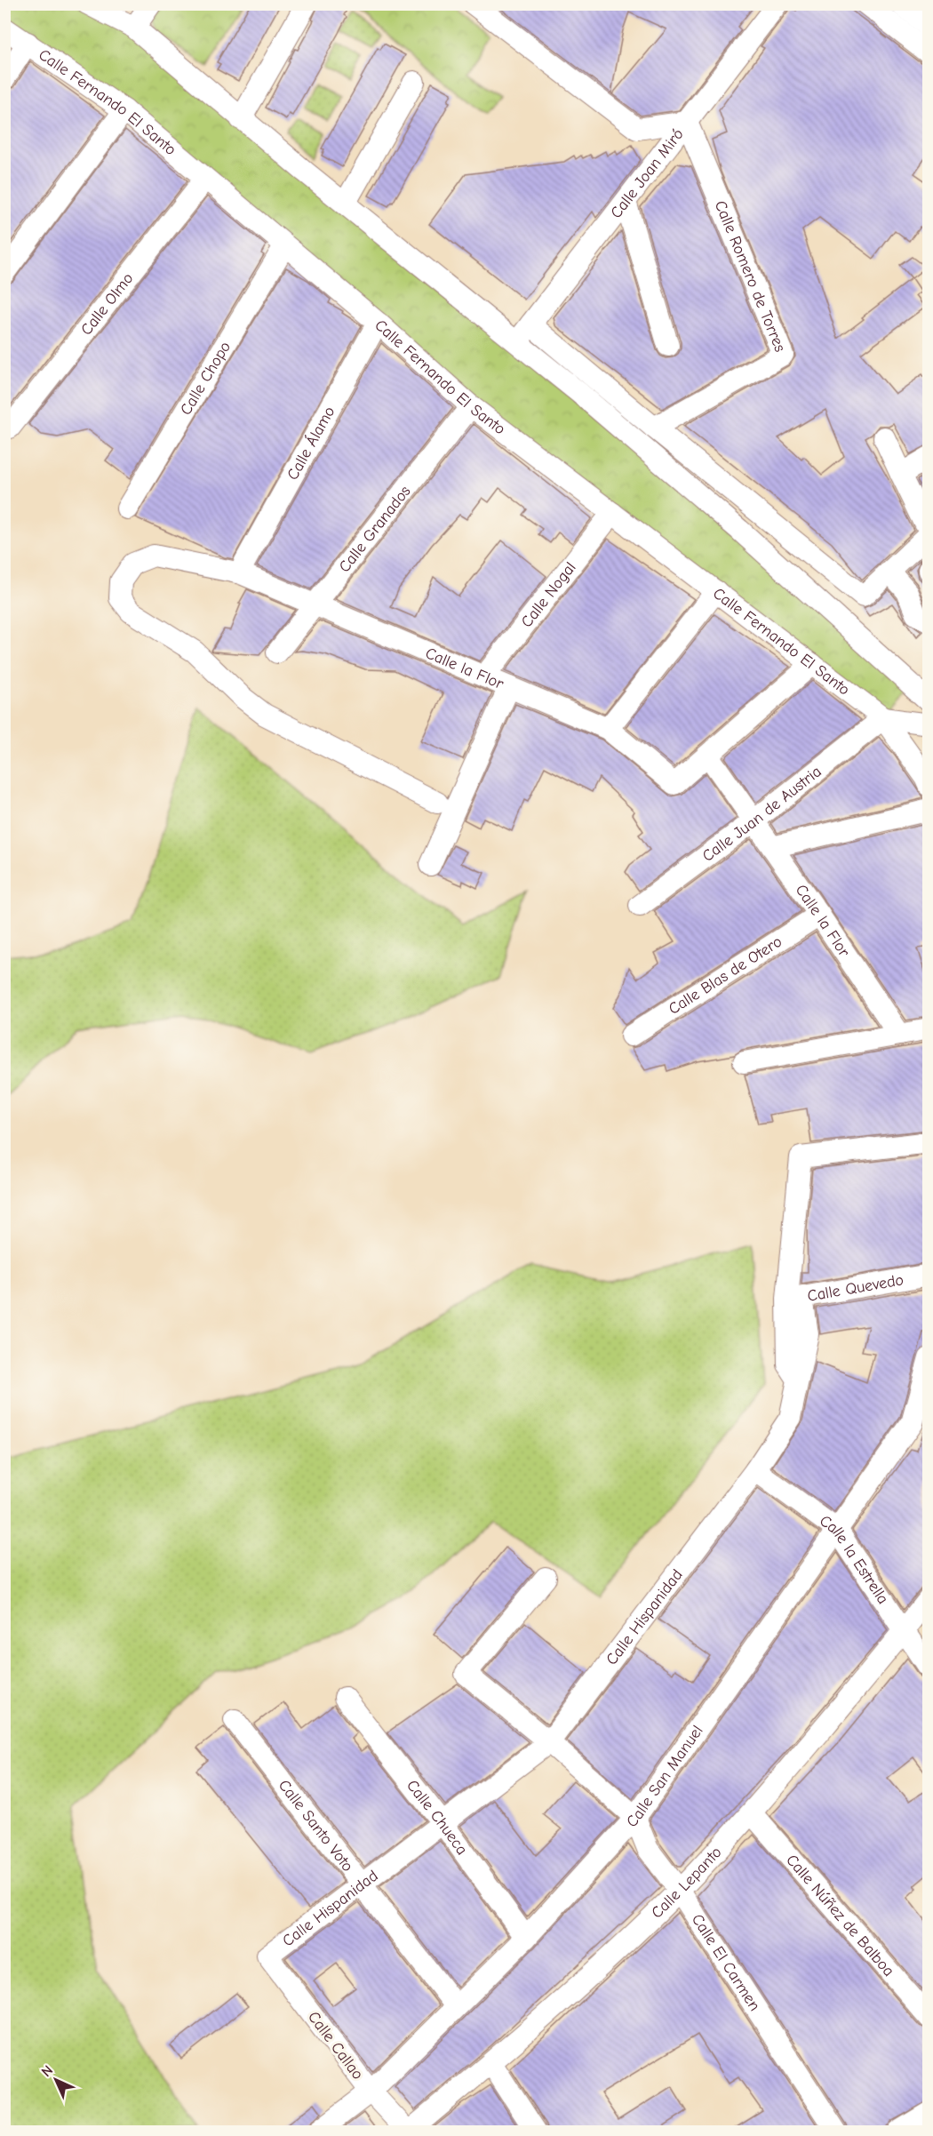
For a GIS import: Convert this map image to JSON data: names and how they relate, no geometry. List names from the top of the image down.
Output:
{
  "streets": {
    "street": [
      "Calle Fernando El Santo",
      "Calle Joan Miró",
      "Calle Romero de Torres",
      "Calle Olmo",
      "Calle Chopo",
      "Calle Álamo",
      "Calle Granados",
      "Calle Nogal",
      "Calle la Flor",
      "Calle Juan de Austria",
      "Calle Blas de Otero",
      "Calle Quevedo",
      "Calle la Estrella",
      "Calle Hispanidad",
      "Calle San Manuel",
      "Calle Chueca",
      "Calle Santo Voto",
      "Calle Lepanto",
      "Calle Núñez de Balboa",
      "Calle El Carmen",
      "Calle Callao"
    ]
  },
  "crossings": [
    ["Calle Fernando El Santo", "Calle Olmo"],
    ["Calle Fernando El Santo", "Calle Chopo"],
    ["Calle Fernando El Santo", "Calle Álamo"],
    ["Calle Fernando El Santo", "Calle Granados"],
    ["Calle Fernando El Santo", "Calle Nogal"],
    ["Calle Fernando El Santo", "Calle Juan de Austria"],
    ["Calle Joan Miró", "Calle Romero de Torres"],
    ["Calle Álamo", "Calle la Flor"],
    ["Calle Granados", "Calle la Flor"],
    ["Calle Nogal", "Calle la Flor"],
    ["Calle la Flor", "Calle Juan de Austria"],
    ["Calle la Flor", "Calle Blas de Otero"],
    ["Calle Quevedo", "Calle Hispanidad"],
    ["Calle la Estrella", "Calle Hispanidad"],
    ["Calle la Estrella", "Calle San Manuel"],
    ["Calle la Estrella", "Calle Lepanto"],
    ["Calle Hispanidad", "Calle Chueca"],
    ["Calle Hispanidad", "Calle Santo Voto"],
    ["Calle Hispanidad", "Calle El Carmen"],
    ["Calle Hispanidad", "Calle Callao"],
    ["Calle San Manuel", "Calle Chueca"],
    ["Calle San Manuel", "Calle Santo Voto"],
    ["Calle San Manuel", "Calle El Carmen"],
    ["Calle San Manuel", "Calle Callao"],
    ["Calle Lepanto", "Calle Núñez de Balboa"],
    ["Calle Lepanto", "Calle El Carmen"],
    ["Calle Lepanto", "Calle Callao"]
  ],
  "north": "top left"
}
